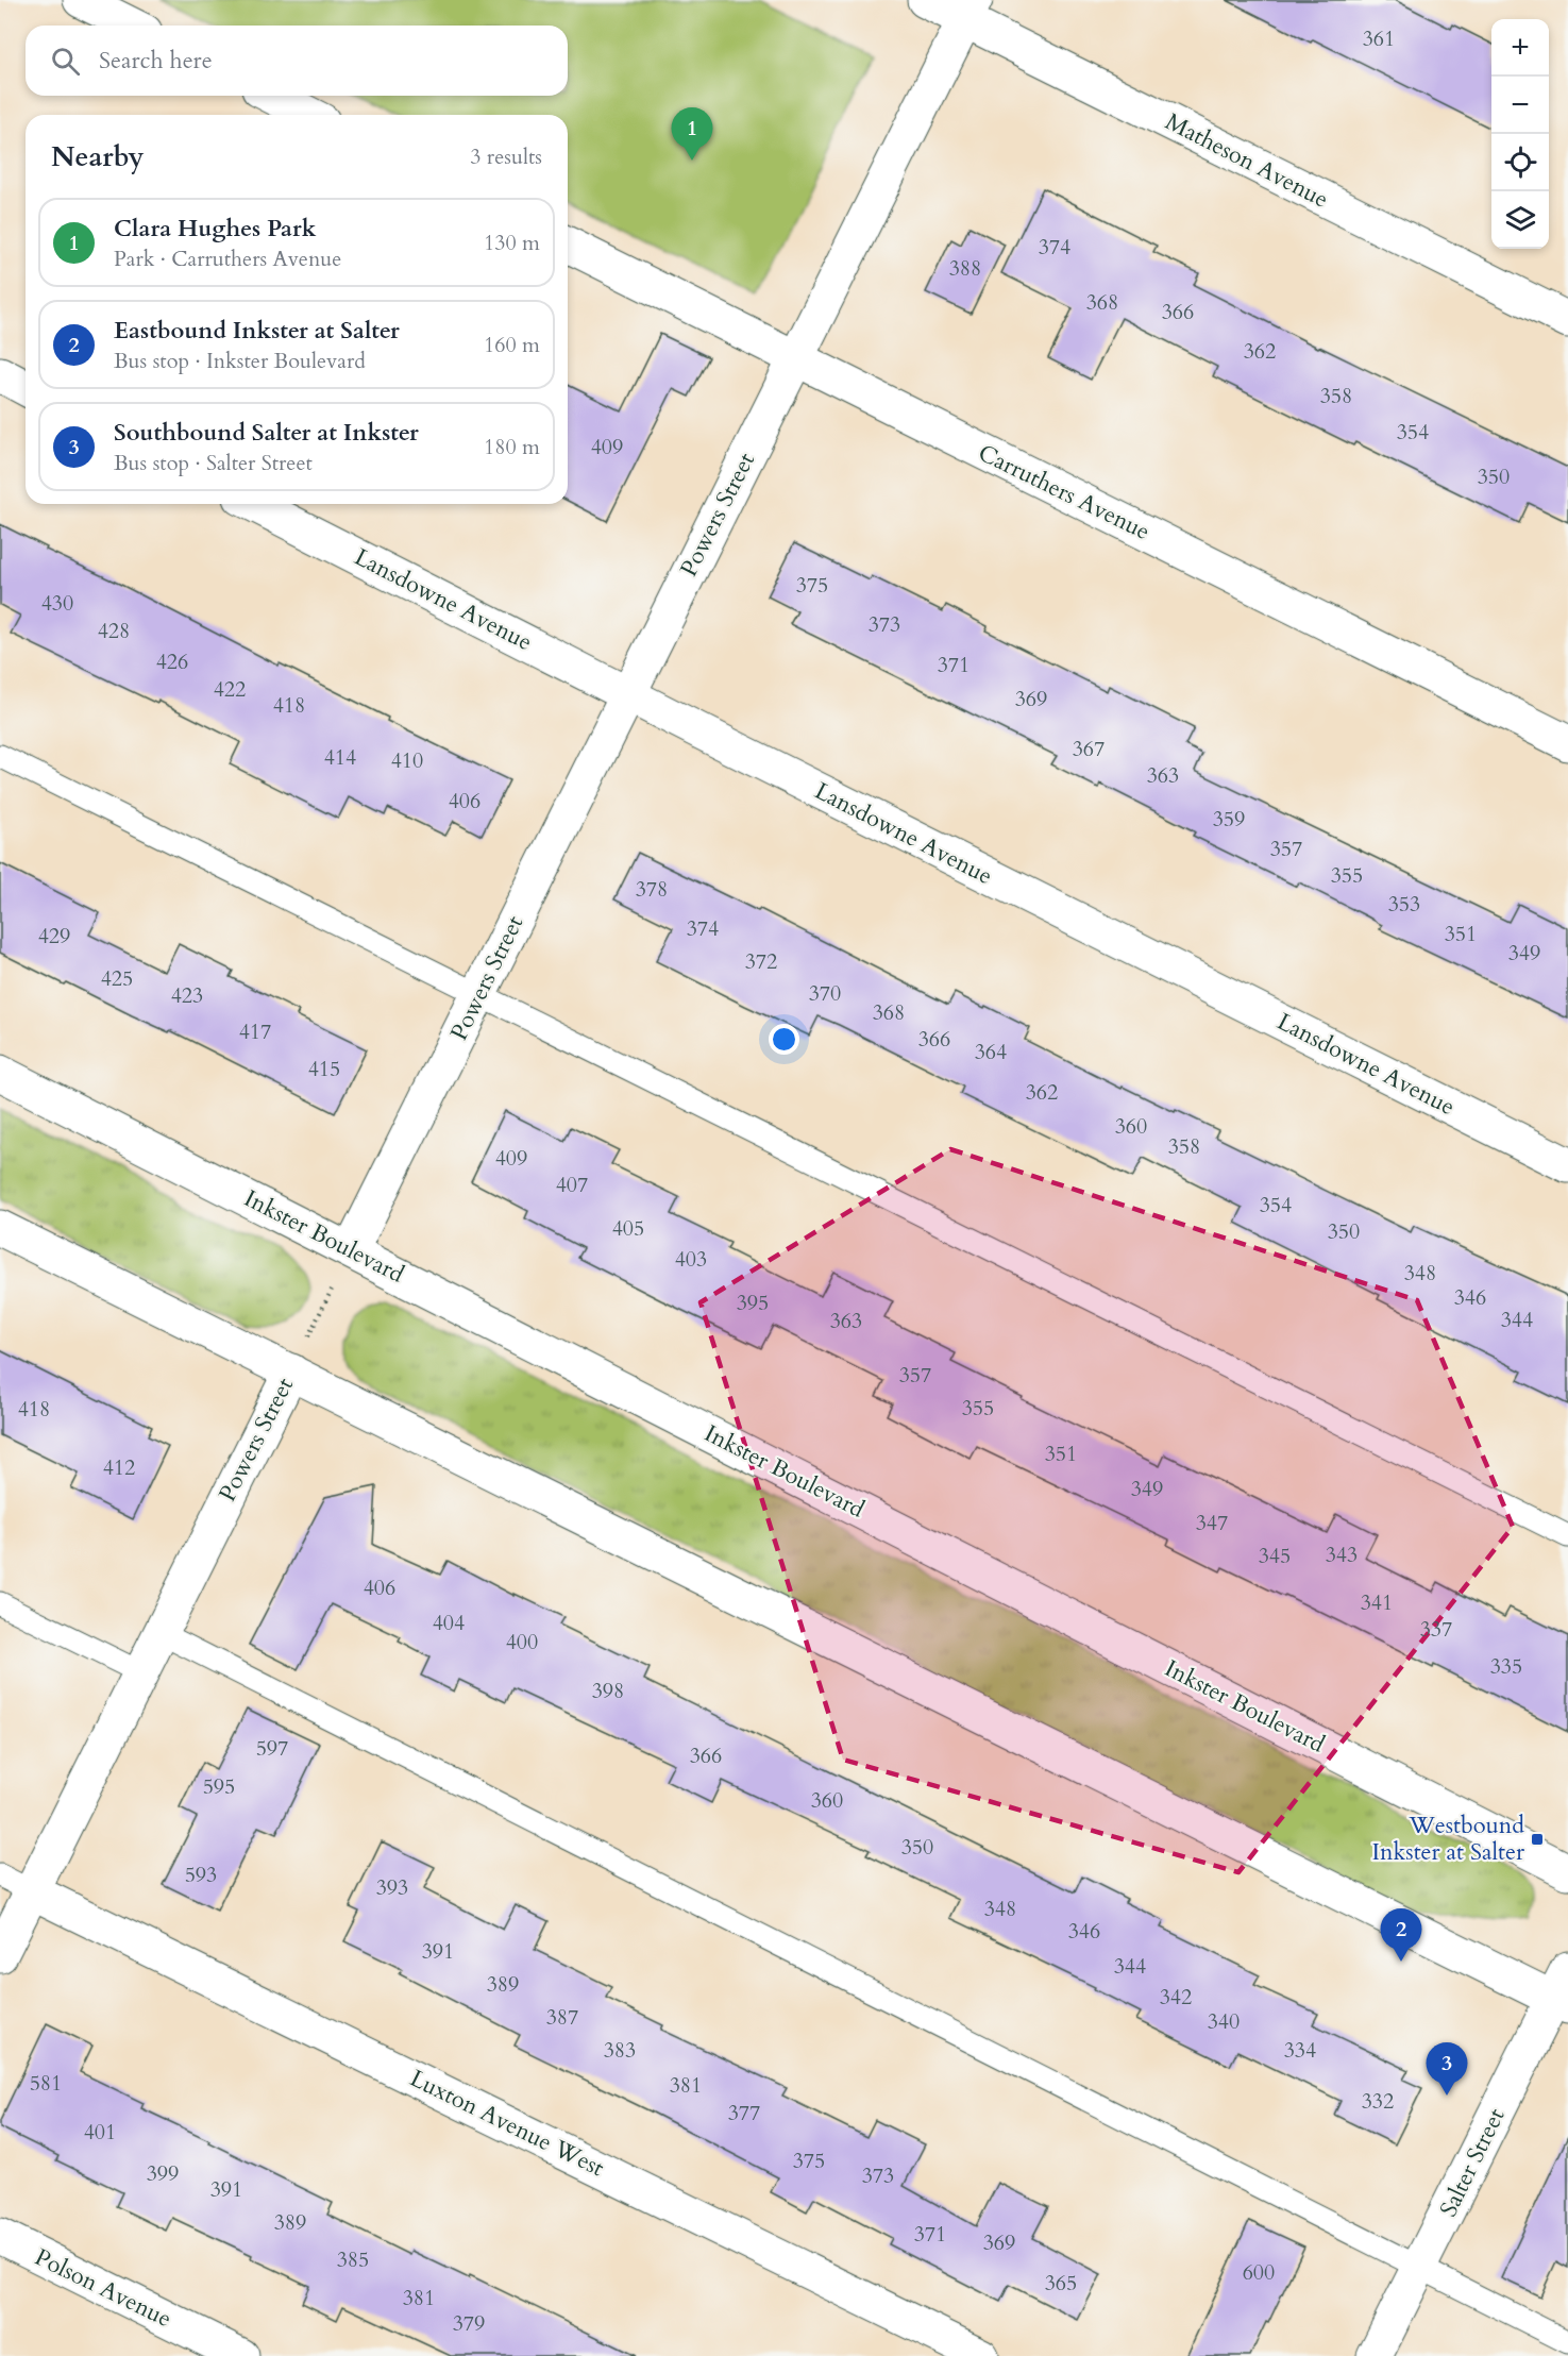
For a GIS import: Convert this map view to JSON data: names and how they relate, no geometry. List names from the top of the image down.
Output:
{
  "streets": {
    "street": [
      "Matheson Avenue",
      "Carruthers Avenue",
      "Powers Street",
      "Lansdowne Avenue",
      "Inkster Boulevard",
      "Luxton Avenue West",
      "Salter Street",
      "Polson Avenue"
    ]
  },
  "crossings": [
    ["Matheson Avenue", "Powers Street"],
    ["Carruthers Avenue", "Powers Street"],
    ["Powers Street", "Lansdowne Avenue"],
    ["Powers Street", "Inkster Boulevard"],
    ["Powers Street", "Luxton Avenue West"]
  ],
  "places": {
    "transit": ["Westbound Inkster at Salter"]
  },
  "house_numbers": [
    "361",
    "374",
    "388",
    "368",
    "366",
    "362",
    "358",
    "354",
    "409",
    "350",
    "375",
    "430",
    "373",
    "428",
    "426",
    "371",
    "422",
    "369",
    "418",
    "367",
    "414",
    "410",
    "363",
    "406",
    "359",
    "357",
    "355",
    "378",
    "353",
    "374",
    "351",
    "429",
    "349",
    "372",
    "425",
    "370",
    "423",
    "368",
    "417",
    "366",
    "364",
    "415",
    "362",
    "360",
    "358",
    "409",
    "407",
    "354",
    "405",
    "350",
    "403",
    "348",
    "346",
    "395",
    "344",
    "363",
    "357",
    "355",
    "418",
    "351",
    "412",
    "349",
    "347",
    "343",
    "345",
    "406",
    "341",
    "404",
    "337",
    "400",
    "335",
    "398",
    "597",
    "366",
    "595",
    "360",
    "350",
    "593",
    "393",
    "348",
    "346",
    "391",
    "344",
    "389",
    "342",
    "387",
    "340",
    "383",
    "334",
    "581",
    "381",
    "332",
    "377",
    "401",
    "375",
    "399",
    "373",
    "391",
    "389",
    "371",
    "369",
    "385",
    "600",
    "365",
    "381",
    "379"
  ],
  "page": {
    "map_buttons": ["+", "−"],
    "search": "Search here",
    "pins": ["1", "2", "3"],
    "heading": ["Nearby", "3 results"],
    "list": [
      {
        "mark": "1",
        "name": "Clara Hughes Park",
        "note": "Park · Carruthers Avenue",
        "value": "130 m"
      },
      {
        "mark": "2",
        "name": "Eastbound Inkster at Salter",
        "note": "Bus stop · Inkster Boulevard",
        "value": "160 m"
      },
      {
        "mark": "3",
        "name": "Southbound Salter at Inkster",
        "note": "Bus stop · Salter Street",
        "value": "180 m"
      }
    ]
  }
}
